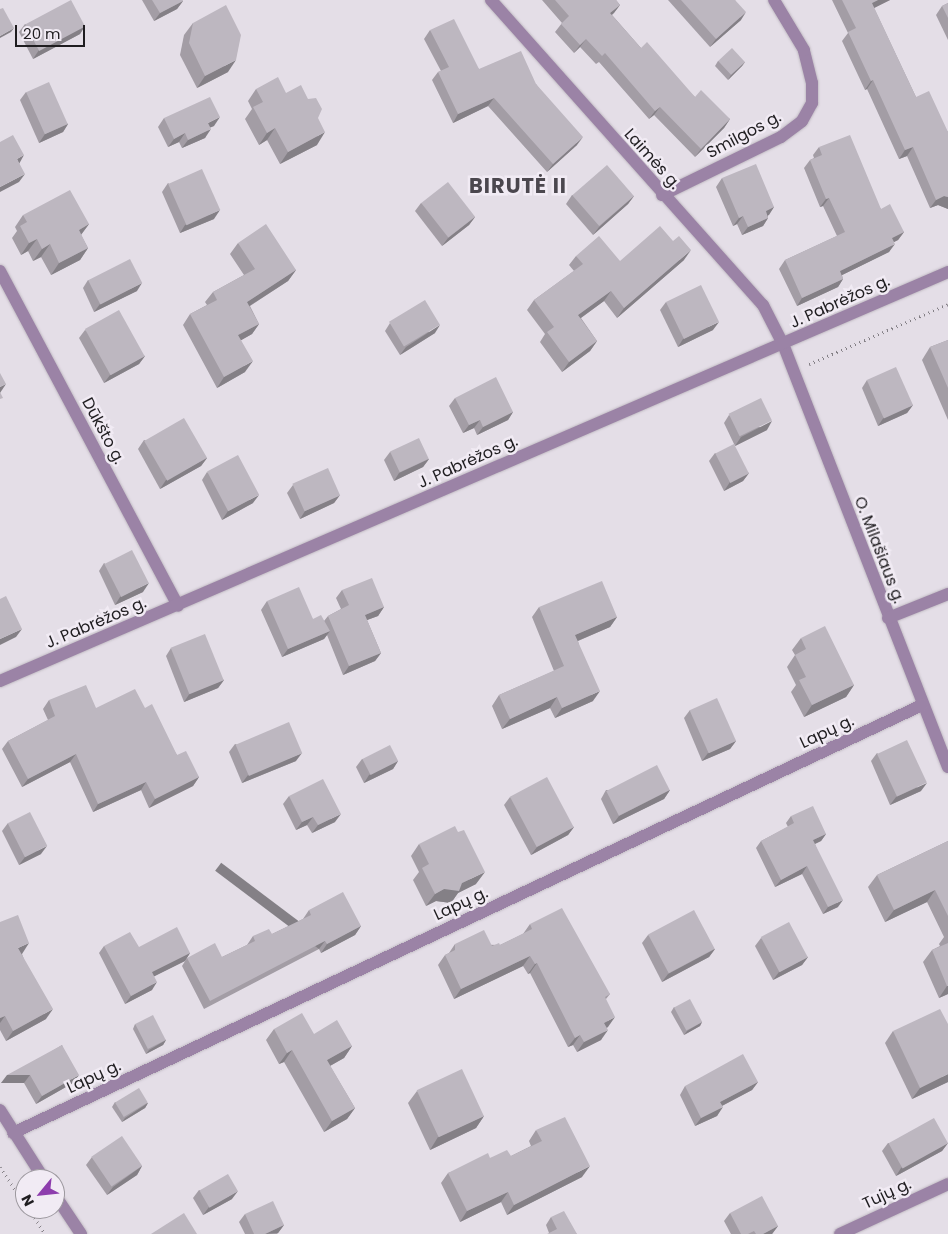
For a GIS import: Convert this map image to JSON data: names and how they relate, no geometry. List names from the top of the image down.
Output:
{
  "streets": {
    "street": [
      "Smilgos g.",
      "Laimės g.",
      "J. Pabrėžos g.",
      "Dūkšto g.",
      "O. Milašiaus g.",
      "Lapų g.",
      "Tujų g."
    ]
  },
  "crossings": [
    ["Smilgos g.", "Laimės g."],
    ["Laimės g.", "J. Pabrėžos g."],
    ["Laimės g.", "O. Milašiaus g."],
    ["J. Pabrėžos g.", "Dūkšto g."],
    ["J. Pabrėžos g.", "O. Milašiaus g."],
    ["O. Milašiaus g.", "Lapų g."]
  ],
  "districts": ["BIRUTĖ II"],
  "scale_bar": "20 m",
  "north": "bottom left"
}
